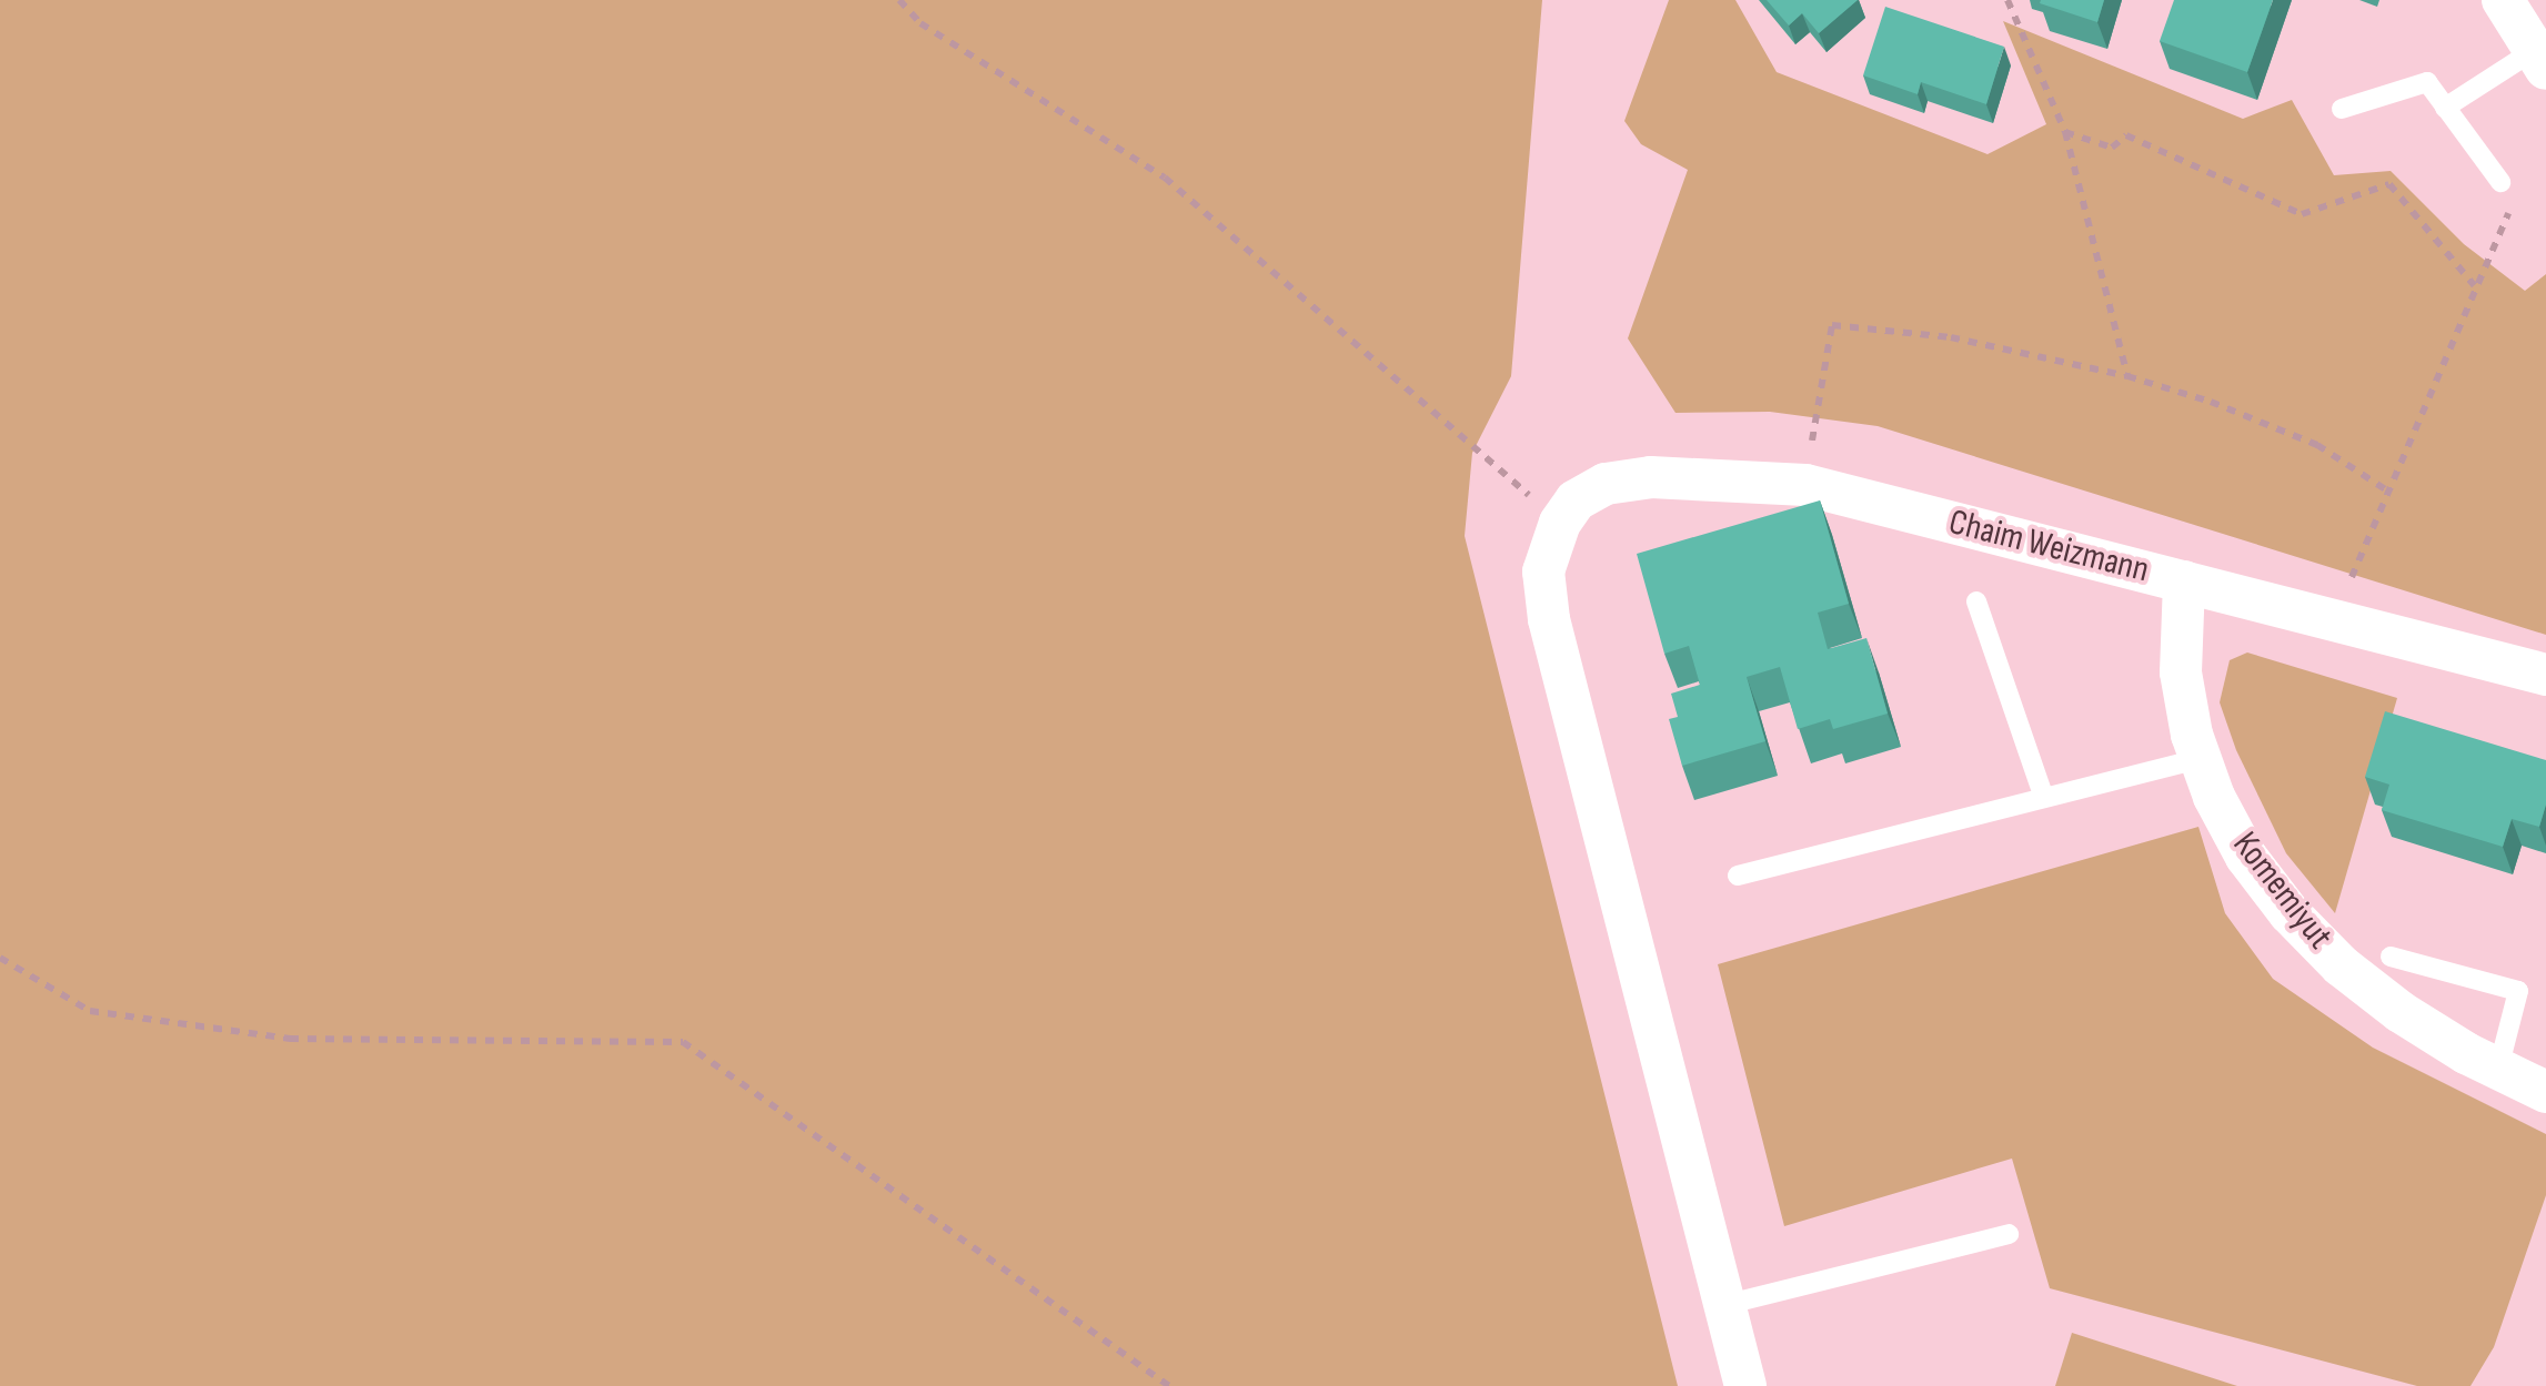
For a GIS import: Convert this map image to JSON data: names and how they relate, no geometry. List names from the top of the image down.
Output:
{
  "streets": {
    "street": ["Chaim Weizmann", "Komemiyut"]
  },
  "crossings": [
    ["Chaim Weizmann", "Komemiyut"]
  ]
}
